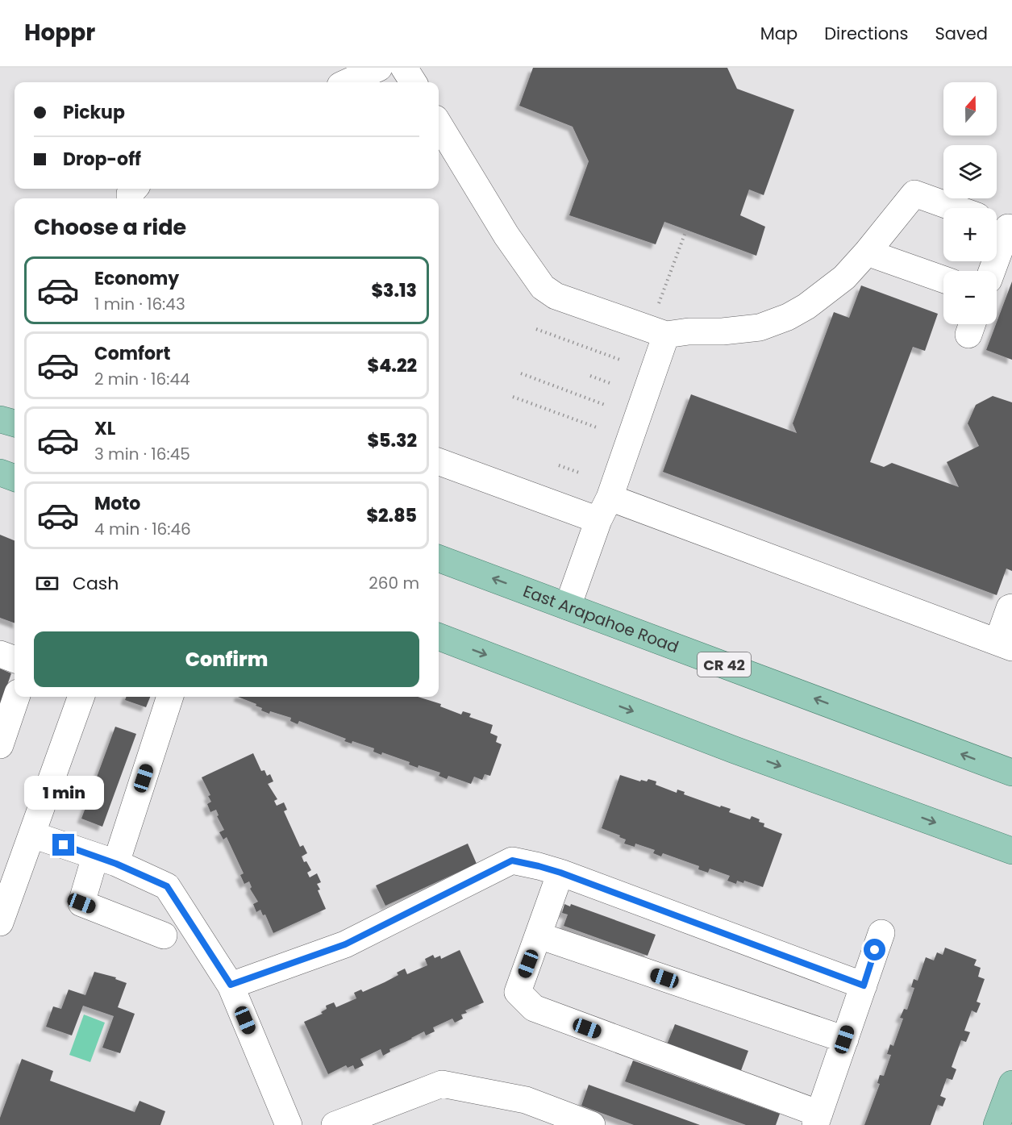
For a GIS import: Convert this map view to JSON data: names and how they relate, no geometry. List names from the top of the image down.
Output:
{
  "streets": {
    "main road": ["East Arapahoe Road", "CR 42"]
  },
  "north": "top",
  "page": {
    "header": "Hoppr",
    "nav": ["Map", "Directions", "Saved"],
    "map_buttons": ["+", "−"],
    "banner": ["Pickup", "Drop-off"],
    "heading": "Choose a ride",
    "list": [
      {
        "name": "Economy",
        "note": "1 min · 16:43",
        "value": "$3.13"
      },
      {
        "name": "Comfort",
        "note": "2 min · 16:44",
        "value": "$4.22"
      },
      {
        "name": "XL",
        "note": "3 min · 16:45",
        "value": "$5.32"
      },
      {
        "name": "Moto",
        "note": "4 min · 16:46",
        "value": "$2.85"
      }
    ],
    "pay": ["Cash", "260 m"],
    "buttons": "Confirm",
    "bubble": "1 min"
  }
}
